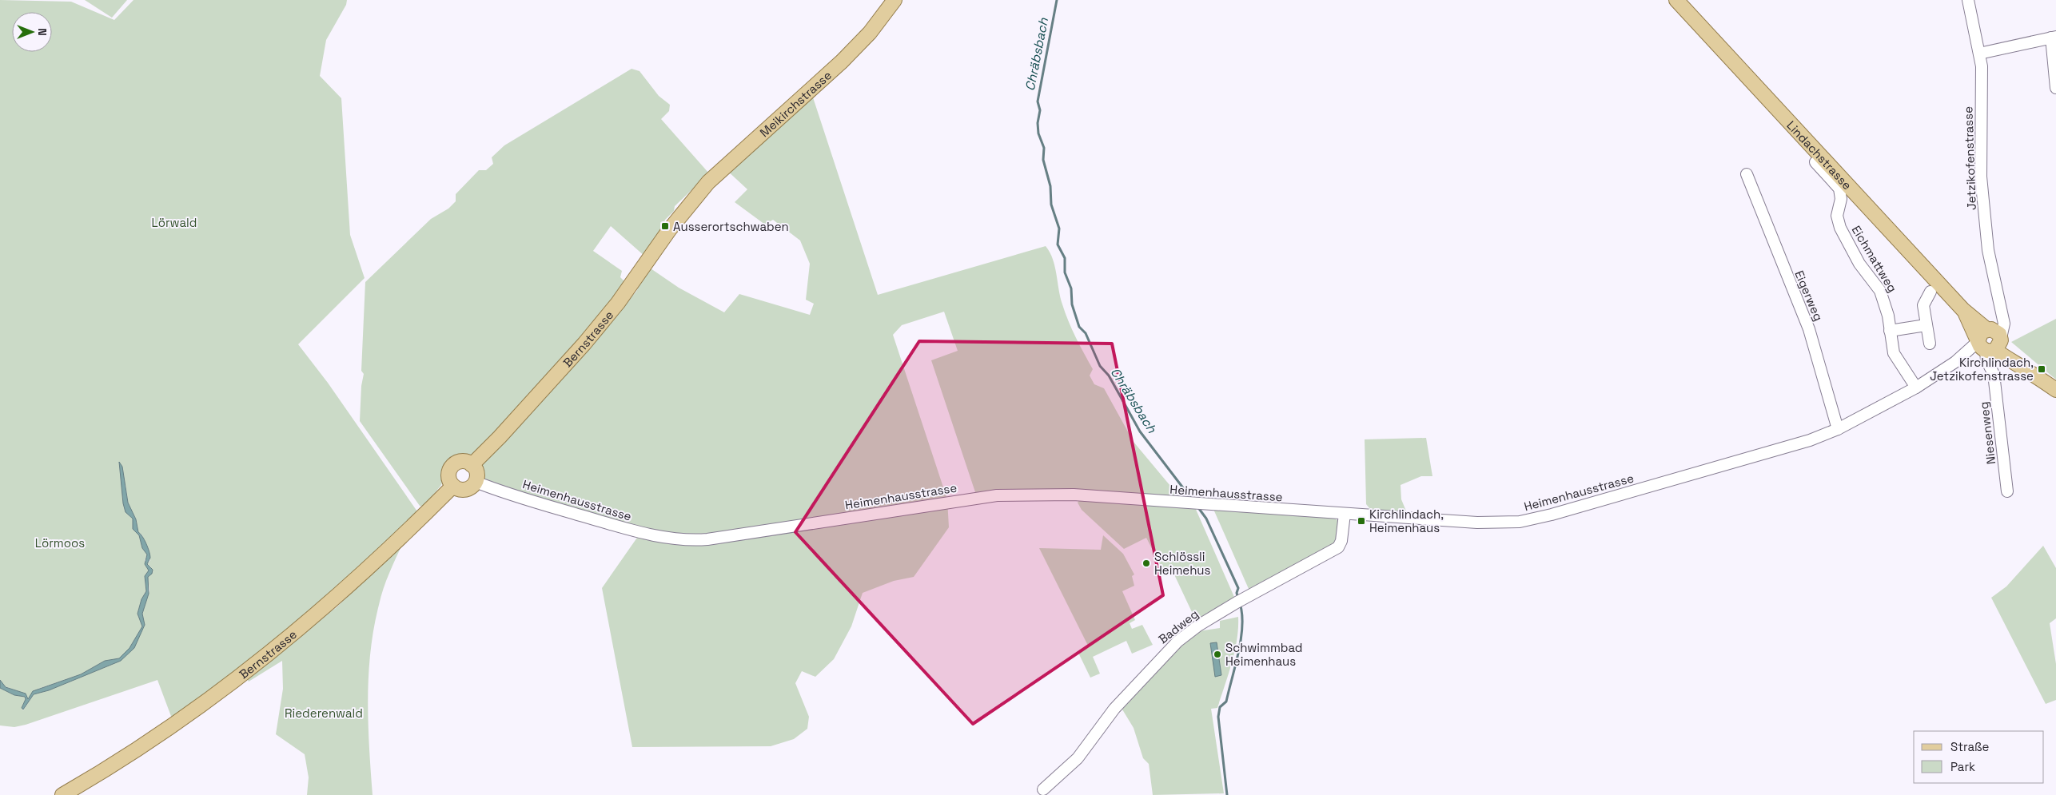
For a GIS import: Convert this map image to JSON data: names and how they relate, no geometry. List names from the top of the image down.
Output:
{
  "streets": {
    "main road": ["Meikirchstrasse", "Lindachstrasse", "Bernstrasse"],
    "street": [
      "Jetzikofenstrasse",
      "Eichmattweg",
      "Eigerweg",
      "Niesenweg",
      "Heimenhausstrasse",
      "Badweg"
    ]
  },
  "crossings": [
    ["Meikirchstrasse", "Bernstrasse"],
    ["Lindachstrasse", "Jetzikofenstrasse"],
    ["Lindachstrasse", "Niesenweg"],
    ["Lindachstrasse", "Heimenhausstrasse"],
    ["Jetzikofenstrasse", "Niesenweg"],
    ["Jetzikofenstrasse", "Heimenhausstrasse"],
    ["Eichmattweg", "Heimenhausstrasse"],
    ["Eigerweg", "Heimenhausstrasse"],
    ["Bernstrasse", "Heimenhausstrasse"],
    ["Niesenweg", "Heimenhausstrasse"],
    ["Heimenhausstrasse", "Badweg"]
  ],
  "water": ["Chräbsbach"],
  "parks": ["Lörwald", "Lörmoos", "Riederenwald"],
  "places": {
    "transit": ["Ausserortschwaben", "Kirchlindach, Jetzikofenstrasse", "Kirchlindach, Heimenhaus"],
    "other": ["Schlössli Heimehus", "Schwimmbad Heimenhaus"]
  },
  "legend": ["Straße", "Park"],
  "north": "right"
}
